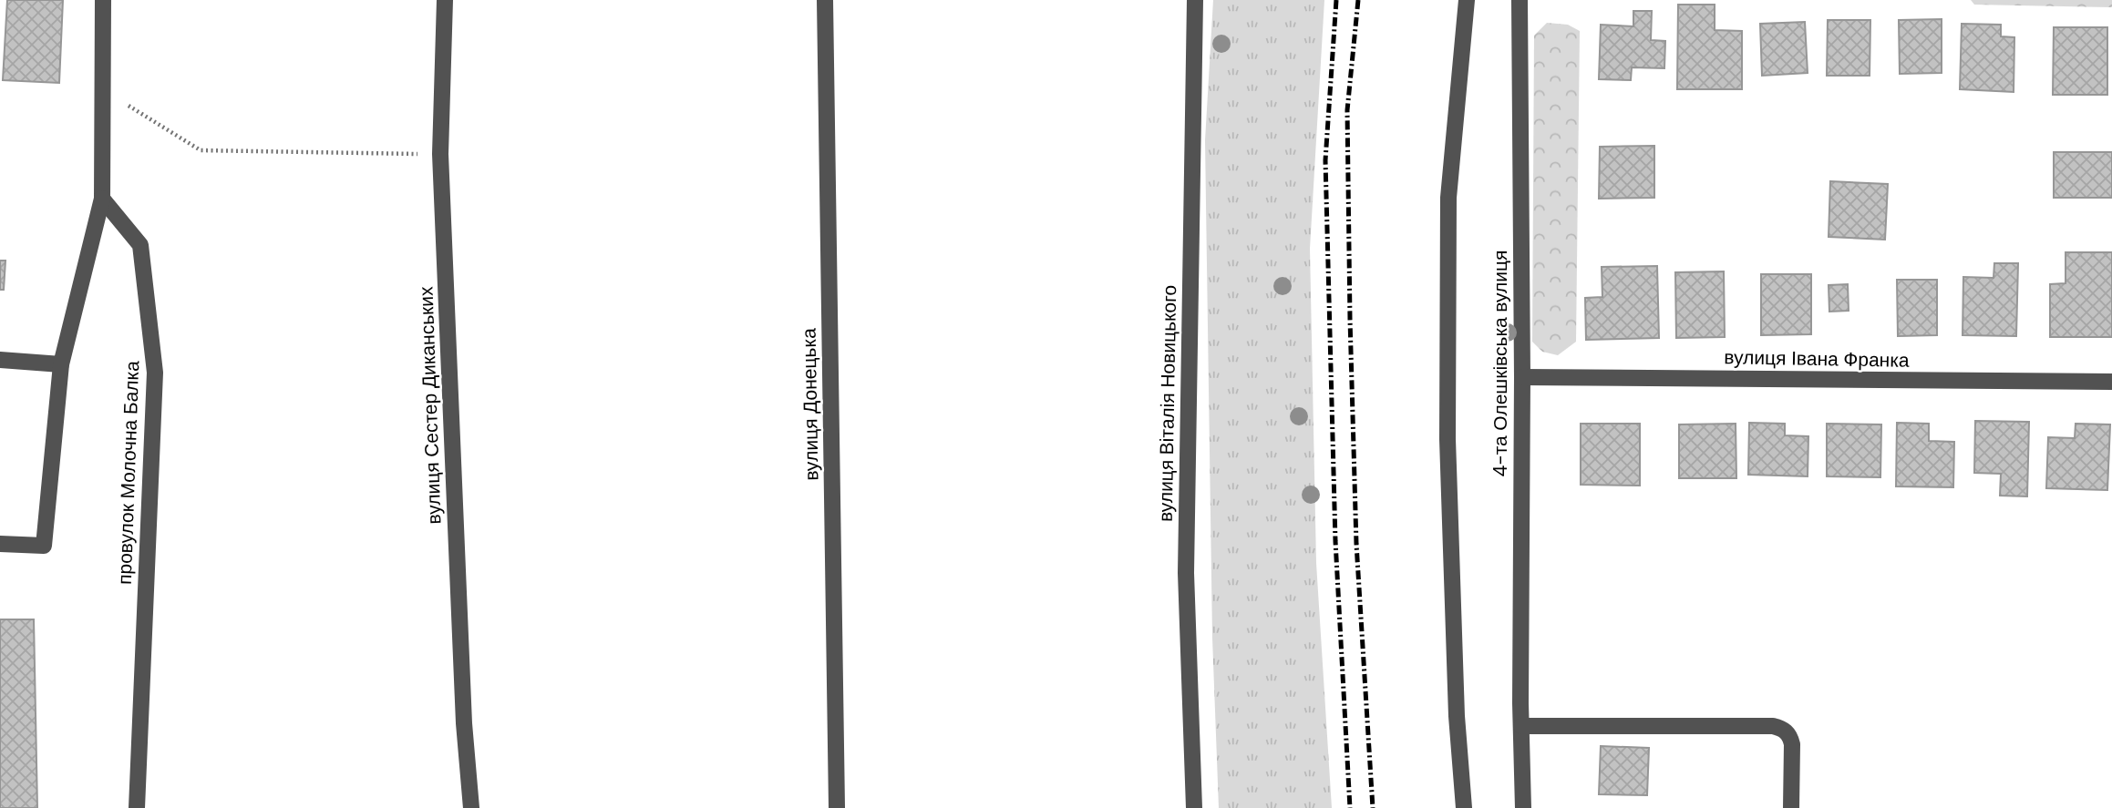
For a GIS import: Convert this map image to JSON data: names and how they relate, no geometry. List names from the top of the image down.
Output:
{
  "streets": {
    "street": [
      "вулиця Івана Франка",
      "4-та Олешківська вулиця",
      "вулиця Віталія Новицького",
      "вулиця Донецька",
      "вулиця Сестер Диканських",
      "провулок Молочна Балка"
    ]
  },
  "crossings": [
    ["вулиця Івана Франка", "4-та Олешківська вулиця"]
  ]
}
